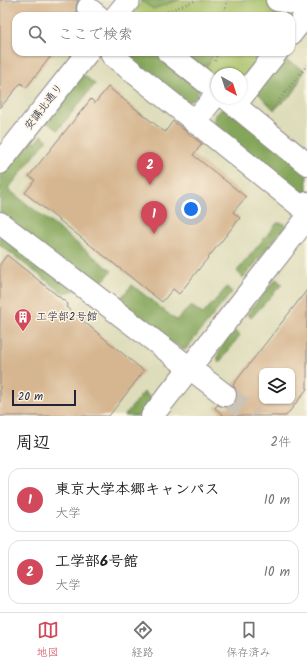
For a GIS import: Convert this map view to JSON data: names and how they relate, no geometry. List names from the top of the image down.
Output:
{
  "streets": {
    "lane": ["安講北通り"]
  },
  "places": {
    "building": ["工学部2号館"]
  },
  "scale_bar": "20 m",
  "north": "bottom right",
  "page": {
    "search": "ここで検索",
    "pins": ["2", "1"],
    "scale": "20 m",
    "heading": ["周辺", "2件"],
    "list": [
      {
        "mark": "1",
        "name": "東京大学本郷キャンパス",
        "note": "大学",
        "value": "10 m"
      },
      {
        "mark": "2",
        "name": "工学部6号館",
        "note": "大学",
        "value": "10 m"
      }
    ],
    "nav": ["地図", "経路", "保存済み"]
  }
}
